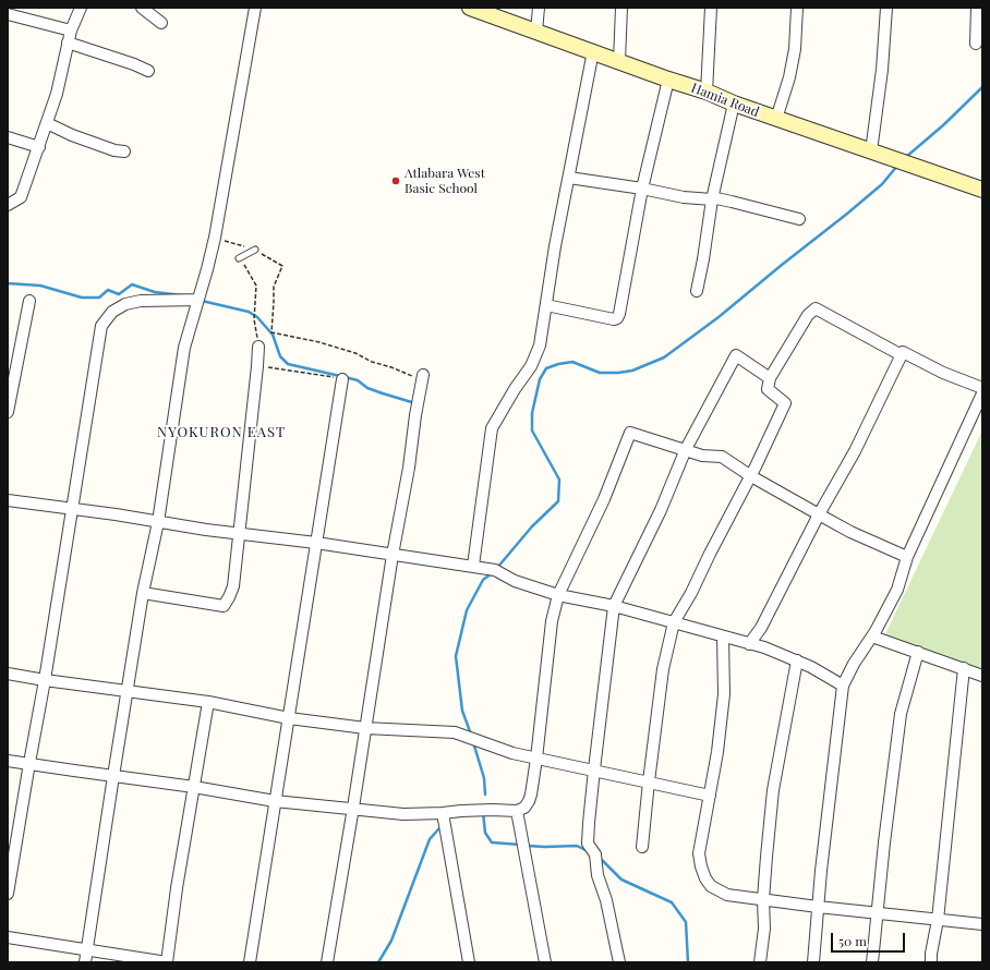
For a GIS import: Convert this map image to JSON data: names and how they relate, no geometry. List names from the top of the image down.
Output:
{
  "streets": {
    "main road": ["Hamia Road"]
  },
  "districts": ["NYOKURON EAST"],
  "places": ["Atlabara West Basic School"],
  "scale_bar": "50 m"
}
